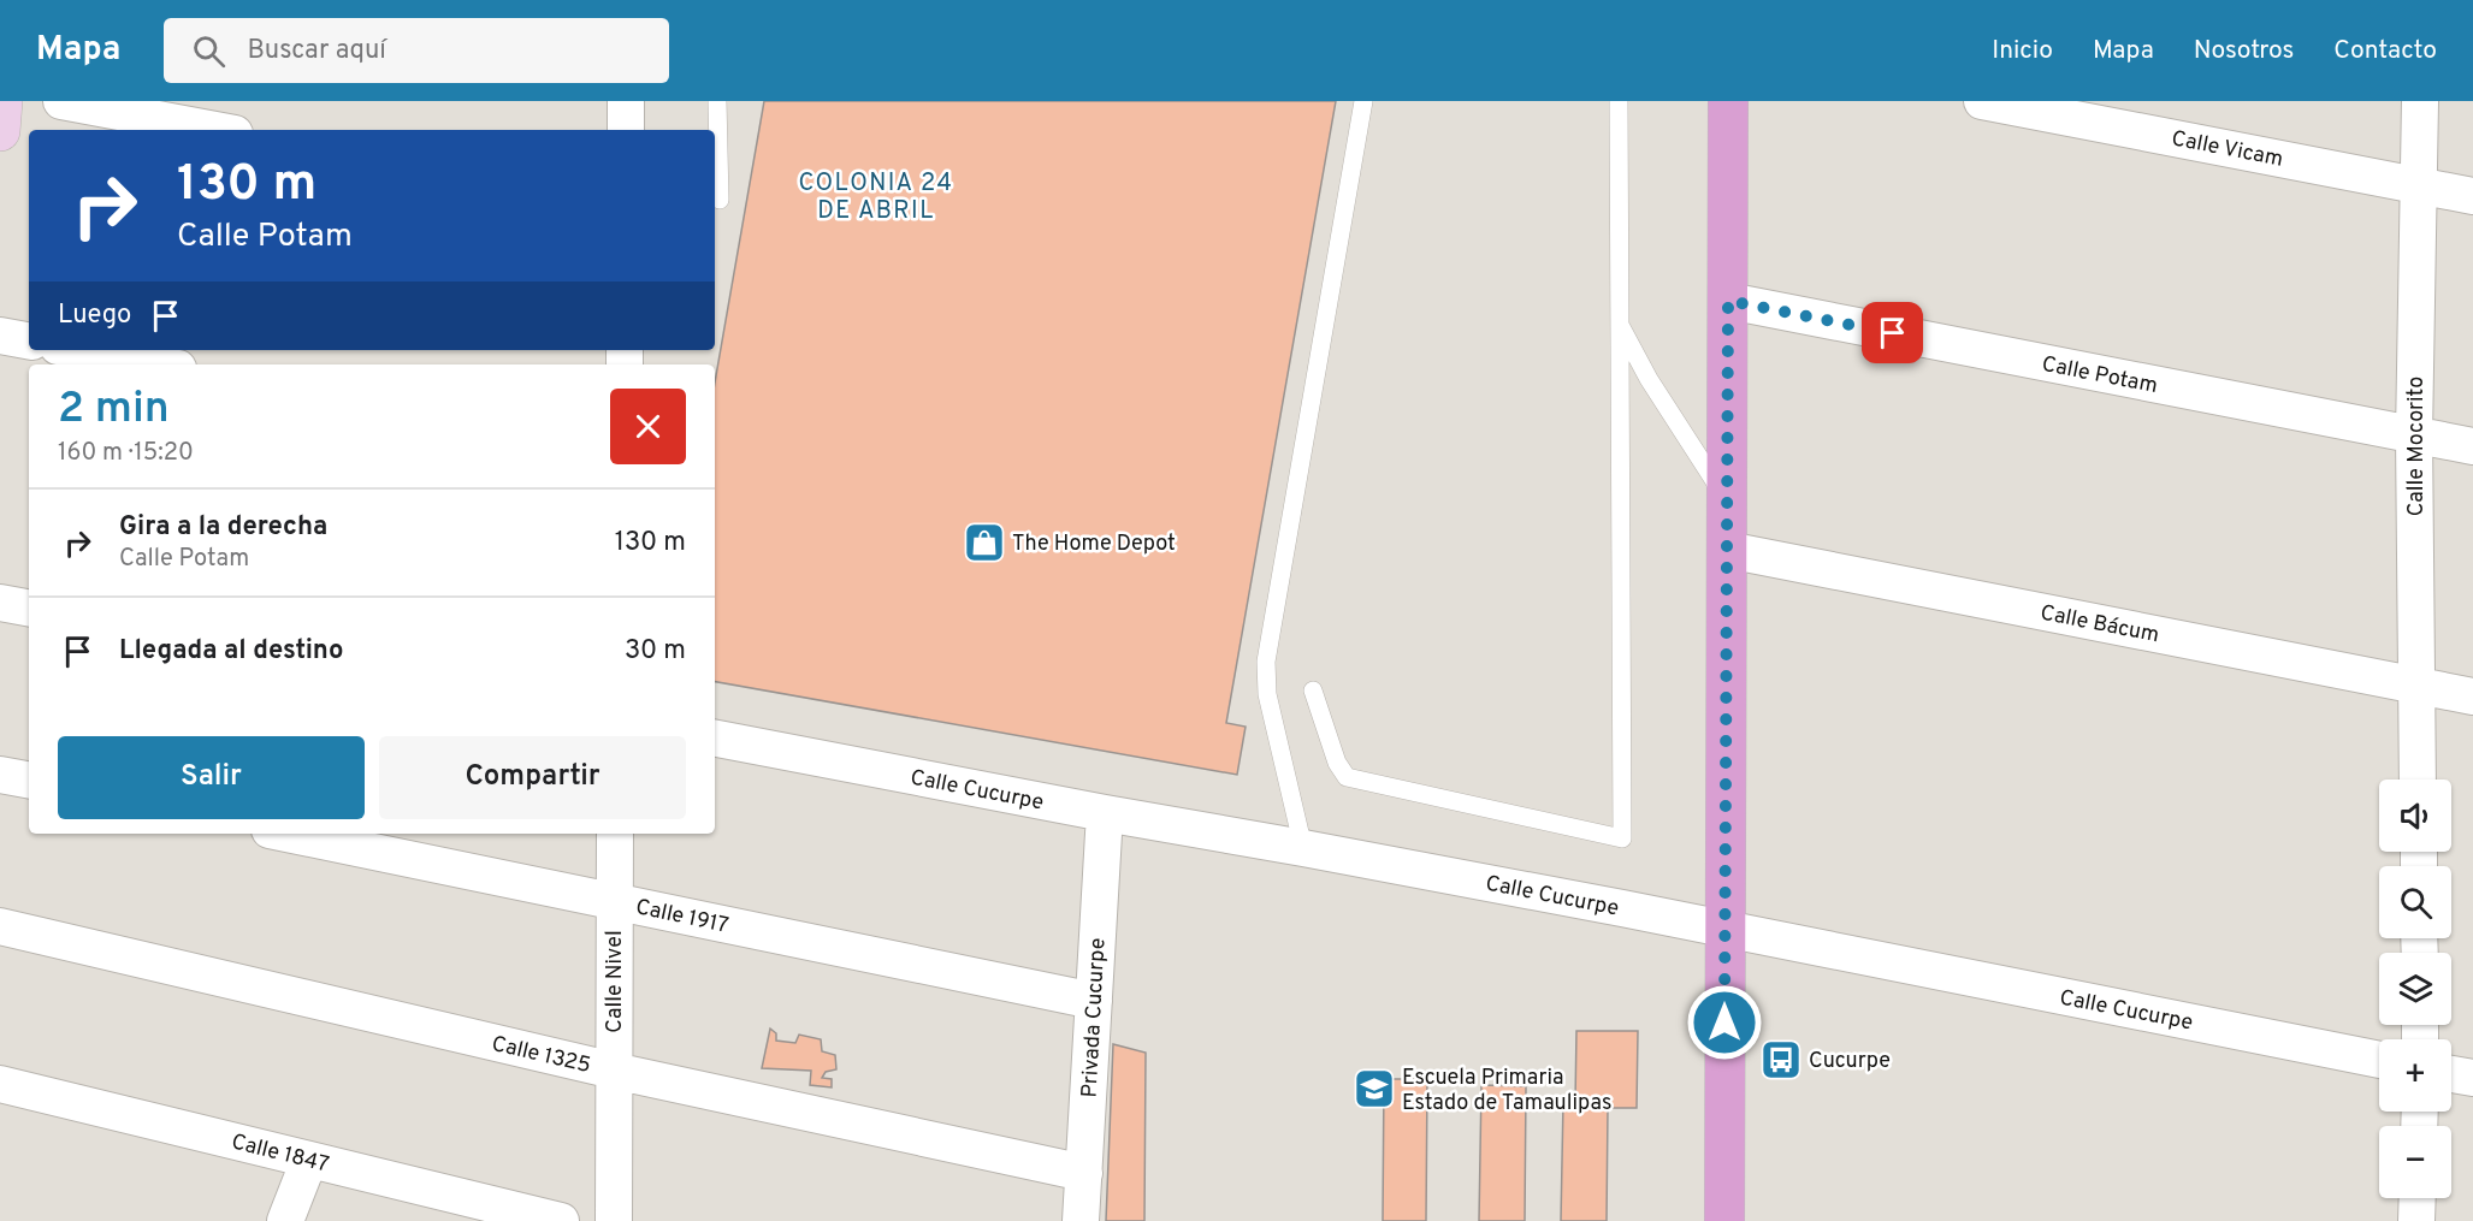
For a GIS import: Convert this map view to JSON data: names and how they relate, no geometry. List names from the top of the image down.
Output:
{
  "streets": {
    "street": [
      "Calle Vicam",
      "Calle Potam",
      "Calle Mocorito",
      "Calle Bácum",
      "Calle Cucurpe",
      "Calle 1917",
      "Calle Nivel",
      "Privada Cucurpe",
      "Calle 1325",
      "Calle 1847"
    ]
  },
  "crossings": [
    ["Calle Vicam", "Calle Mocorito"],
    ["Calle Potam", "Calle Mocorito"],
    ["Calle Mocorito", "Calle Bácum"],
    ["Calle Cucurpe", "Privada Cucurpe"],
    ["Calle 1917", "Calle Nivel"],
    ["Calle 1917", "Privada Cucurpe"],
    ["Calle Nivel", "Calle 1325"],
    ["Privada Cucurpe", "Calle 1325"]
  ],
  "districts": ["COLONIA 24 DE ABRIL"],
  "places": {
    "shop": ["The Home Depot"],
    "bus stop": ["Cucurpe"],
    "school or university": ["Escuela Primaria Estado de Tamaulipas"]
  },
  "page": {
    "header": "Mapa",
    "search": "Buscar aquí",
    "nav": [
      "Inicio",
      "Mapa",
      "Nosotros",
      "Contacto"
    ],
    "turn": ["130 m", "Calle Potam"],
    "then": "Luego",
    "heading": ["2 min", "160 m · 15:20"],
    "list": [
      {
        "name": "Gira a la derecha",
        "note": "Calle Potam",
        "value": "130 m"
      },
      {
        "name": "Llegada al destino",
        "value": "30 m"
      }
    ],
    "buttons": ["Salir", "Compartir"],
    "map_buttons": ["+", "−"]
  }
}
